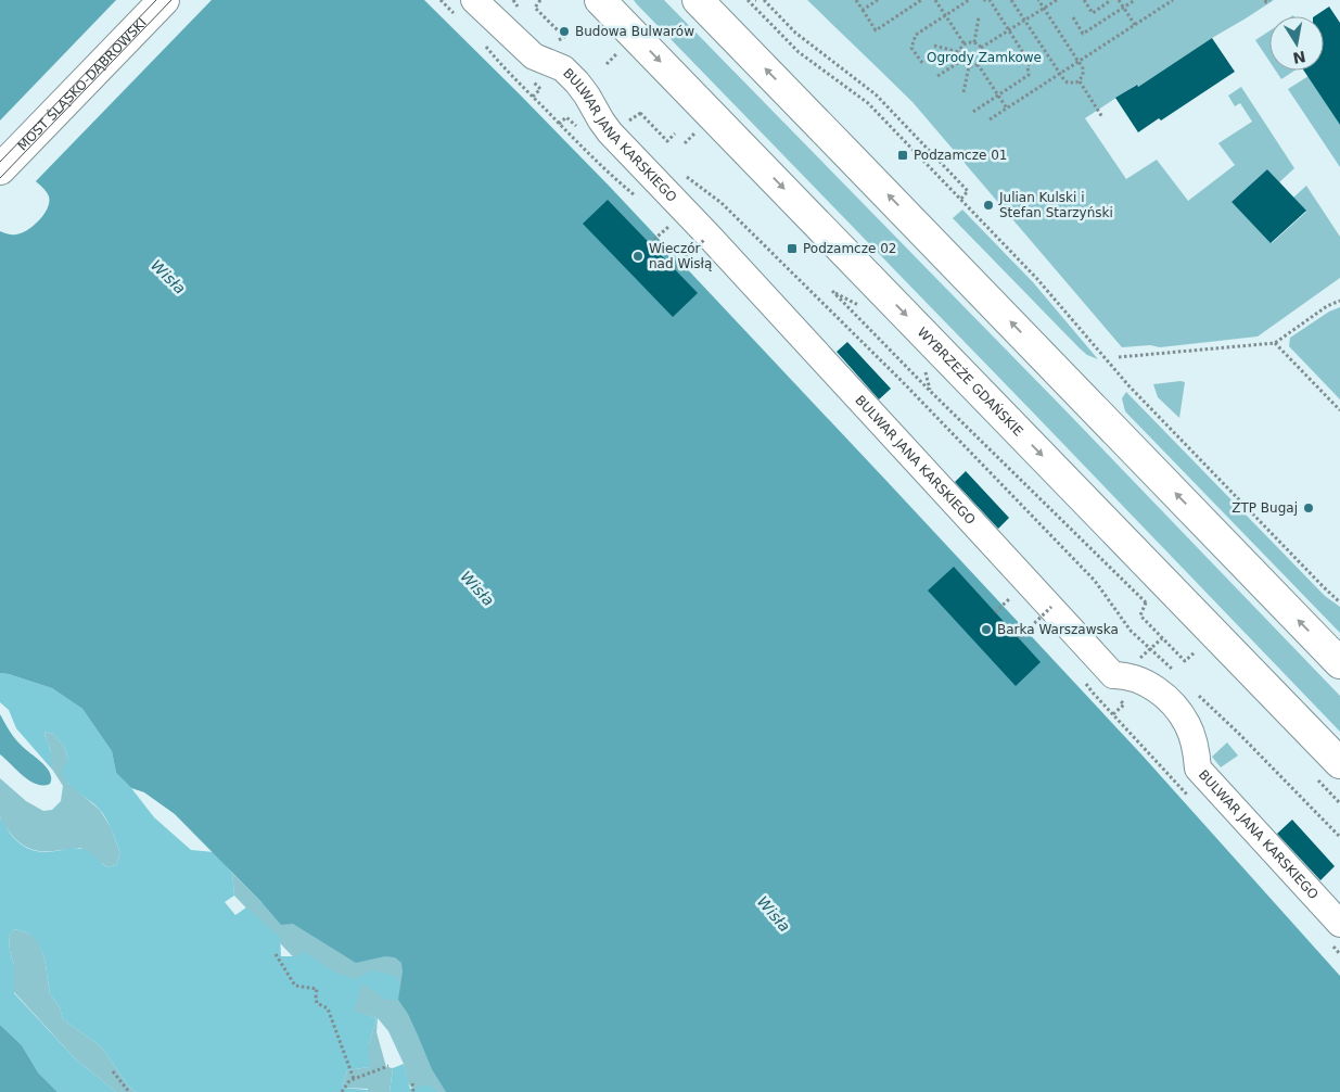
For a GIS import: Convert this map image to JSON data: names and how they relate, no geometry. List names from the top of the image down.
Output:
{
  "streets": {
    "main road": ["MOST ŚLĄSKO-DĄBROWSKI", "WYBRZEŻE GDAŃSKIE"],
    "street": ["BULWAR JANA KARSKIEGO"]
  },
  "water": ["Wisła"],
  "parks": ["Ogrody Zamkowe"],
  "places": {
    "other": [
      "Budowa Bulwarów",
      "Julian Kulski i Stefan Starzyński",
      "Wieczór nad Wisłą",
      "ZTP Bugaj",
      "Barka Warszawska"
    ],
    "transit": ["Podzamcze 01", "Podzamcze 02"]
  },
  "north": "bottom"
}
